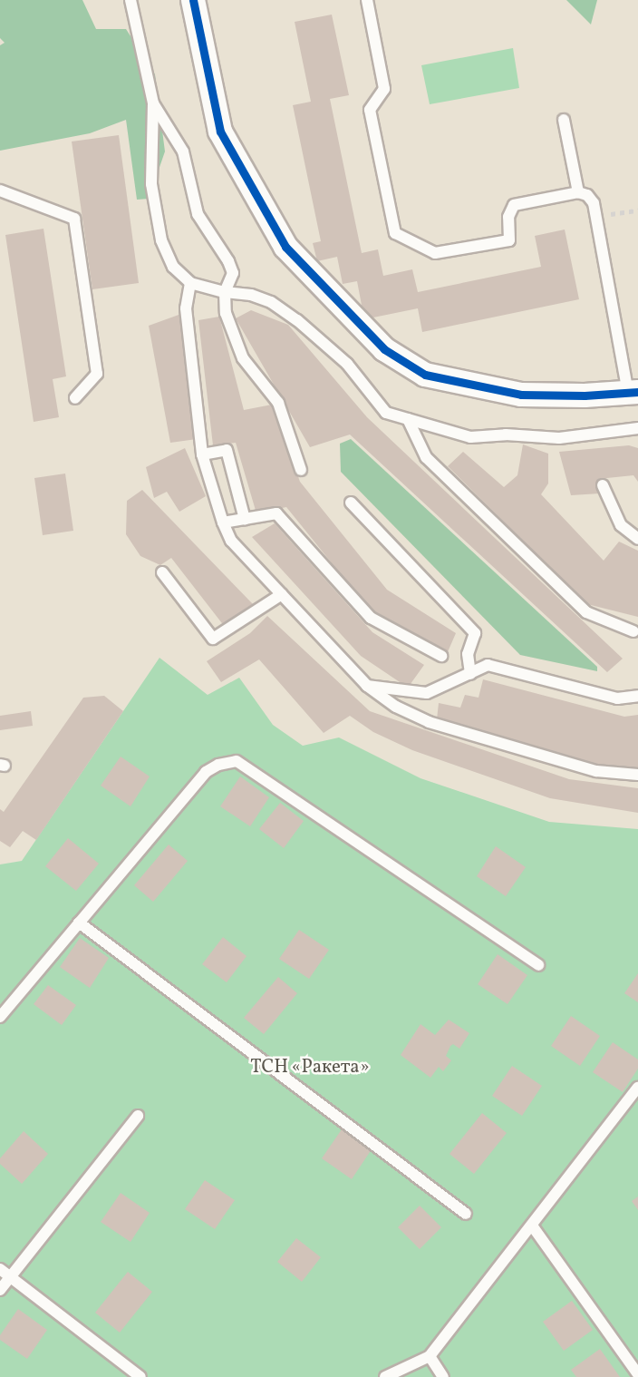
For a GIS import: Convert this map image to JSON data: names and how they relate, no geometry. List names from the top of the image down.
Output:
{
  "parks": ["ТСН «Ракета»"]
}
